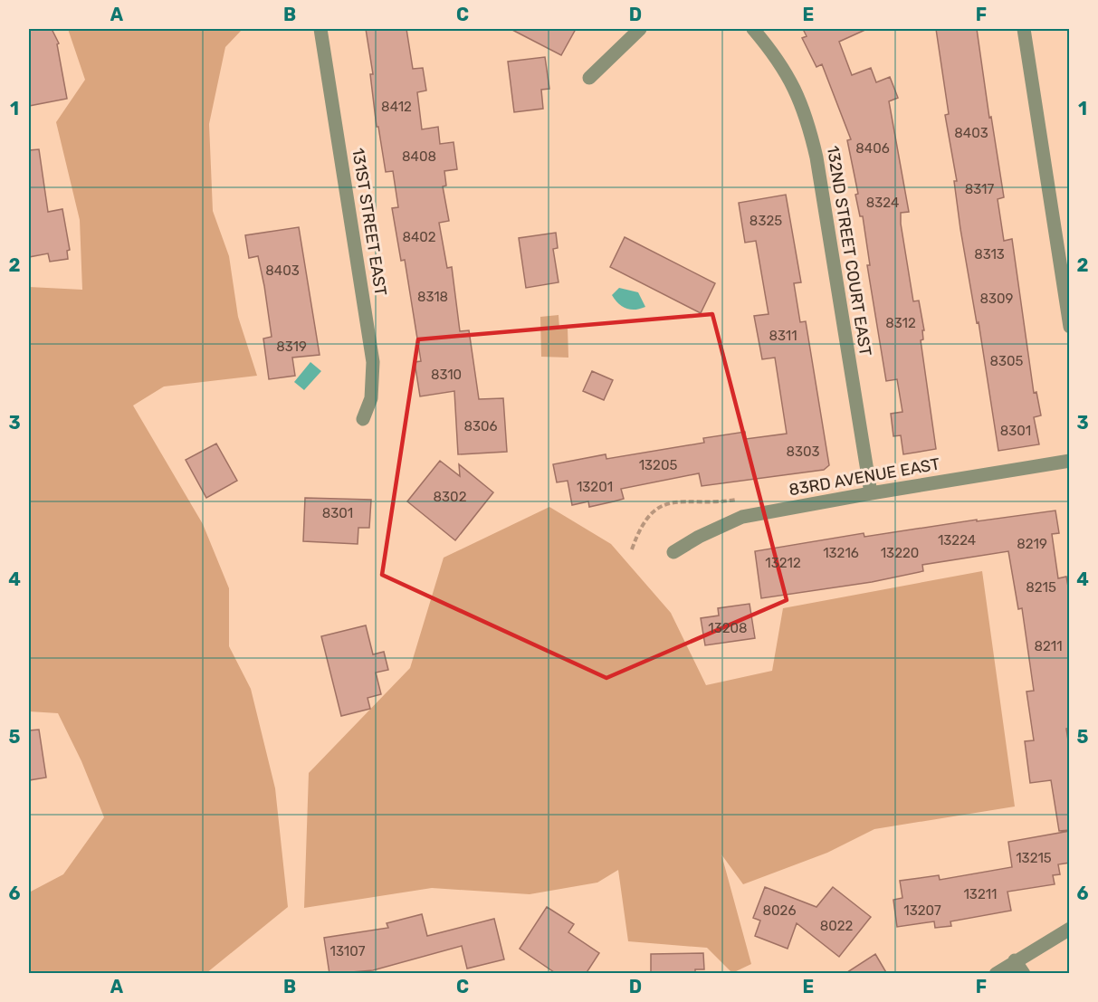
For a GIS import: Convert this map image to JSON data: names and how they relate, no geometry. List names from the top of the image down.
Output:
{
  "streets": {
    "street": ["131ST STREET EAST", "132ND STREET COURT EAST", "83RD AVENUE EAST"]
  },
  "crossings": [
    ["132ND STREET COURT EAST", "83RD AVENUE EAST"]
  ],
  "house_numbers": [
    "8412",
    "8403",
    "8406",
    "8408",
    "8317",
    "8324",
    "8325",
    "8402",
    "8313",
    "8403",
    "8318",
    "8309",
    "8312",
    "8311",
    "8319",
    "8305",
    "8310",
    "8306",
    "8301",
    "8303",
    "13205",
    "13201",
    "8302",
    "8301",
    "13224",
    "8219",
    "13216",
    "13220",
    "13212",
    "8215",
    "13208",
    "8211",
    "13215",
    "13211",
    "8026",
    "13207",
    "8022",
    "13107"
  ],
  "grid": {
    "columns": [
      "A",
      "B",
      "C",
      "D",
      "E",
      "F"
    ],
    "rows": [
      "1",
      "2",
      "3",
      "4",
      "5",
      "6"
    ]
  }
}
